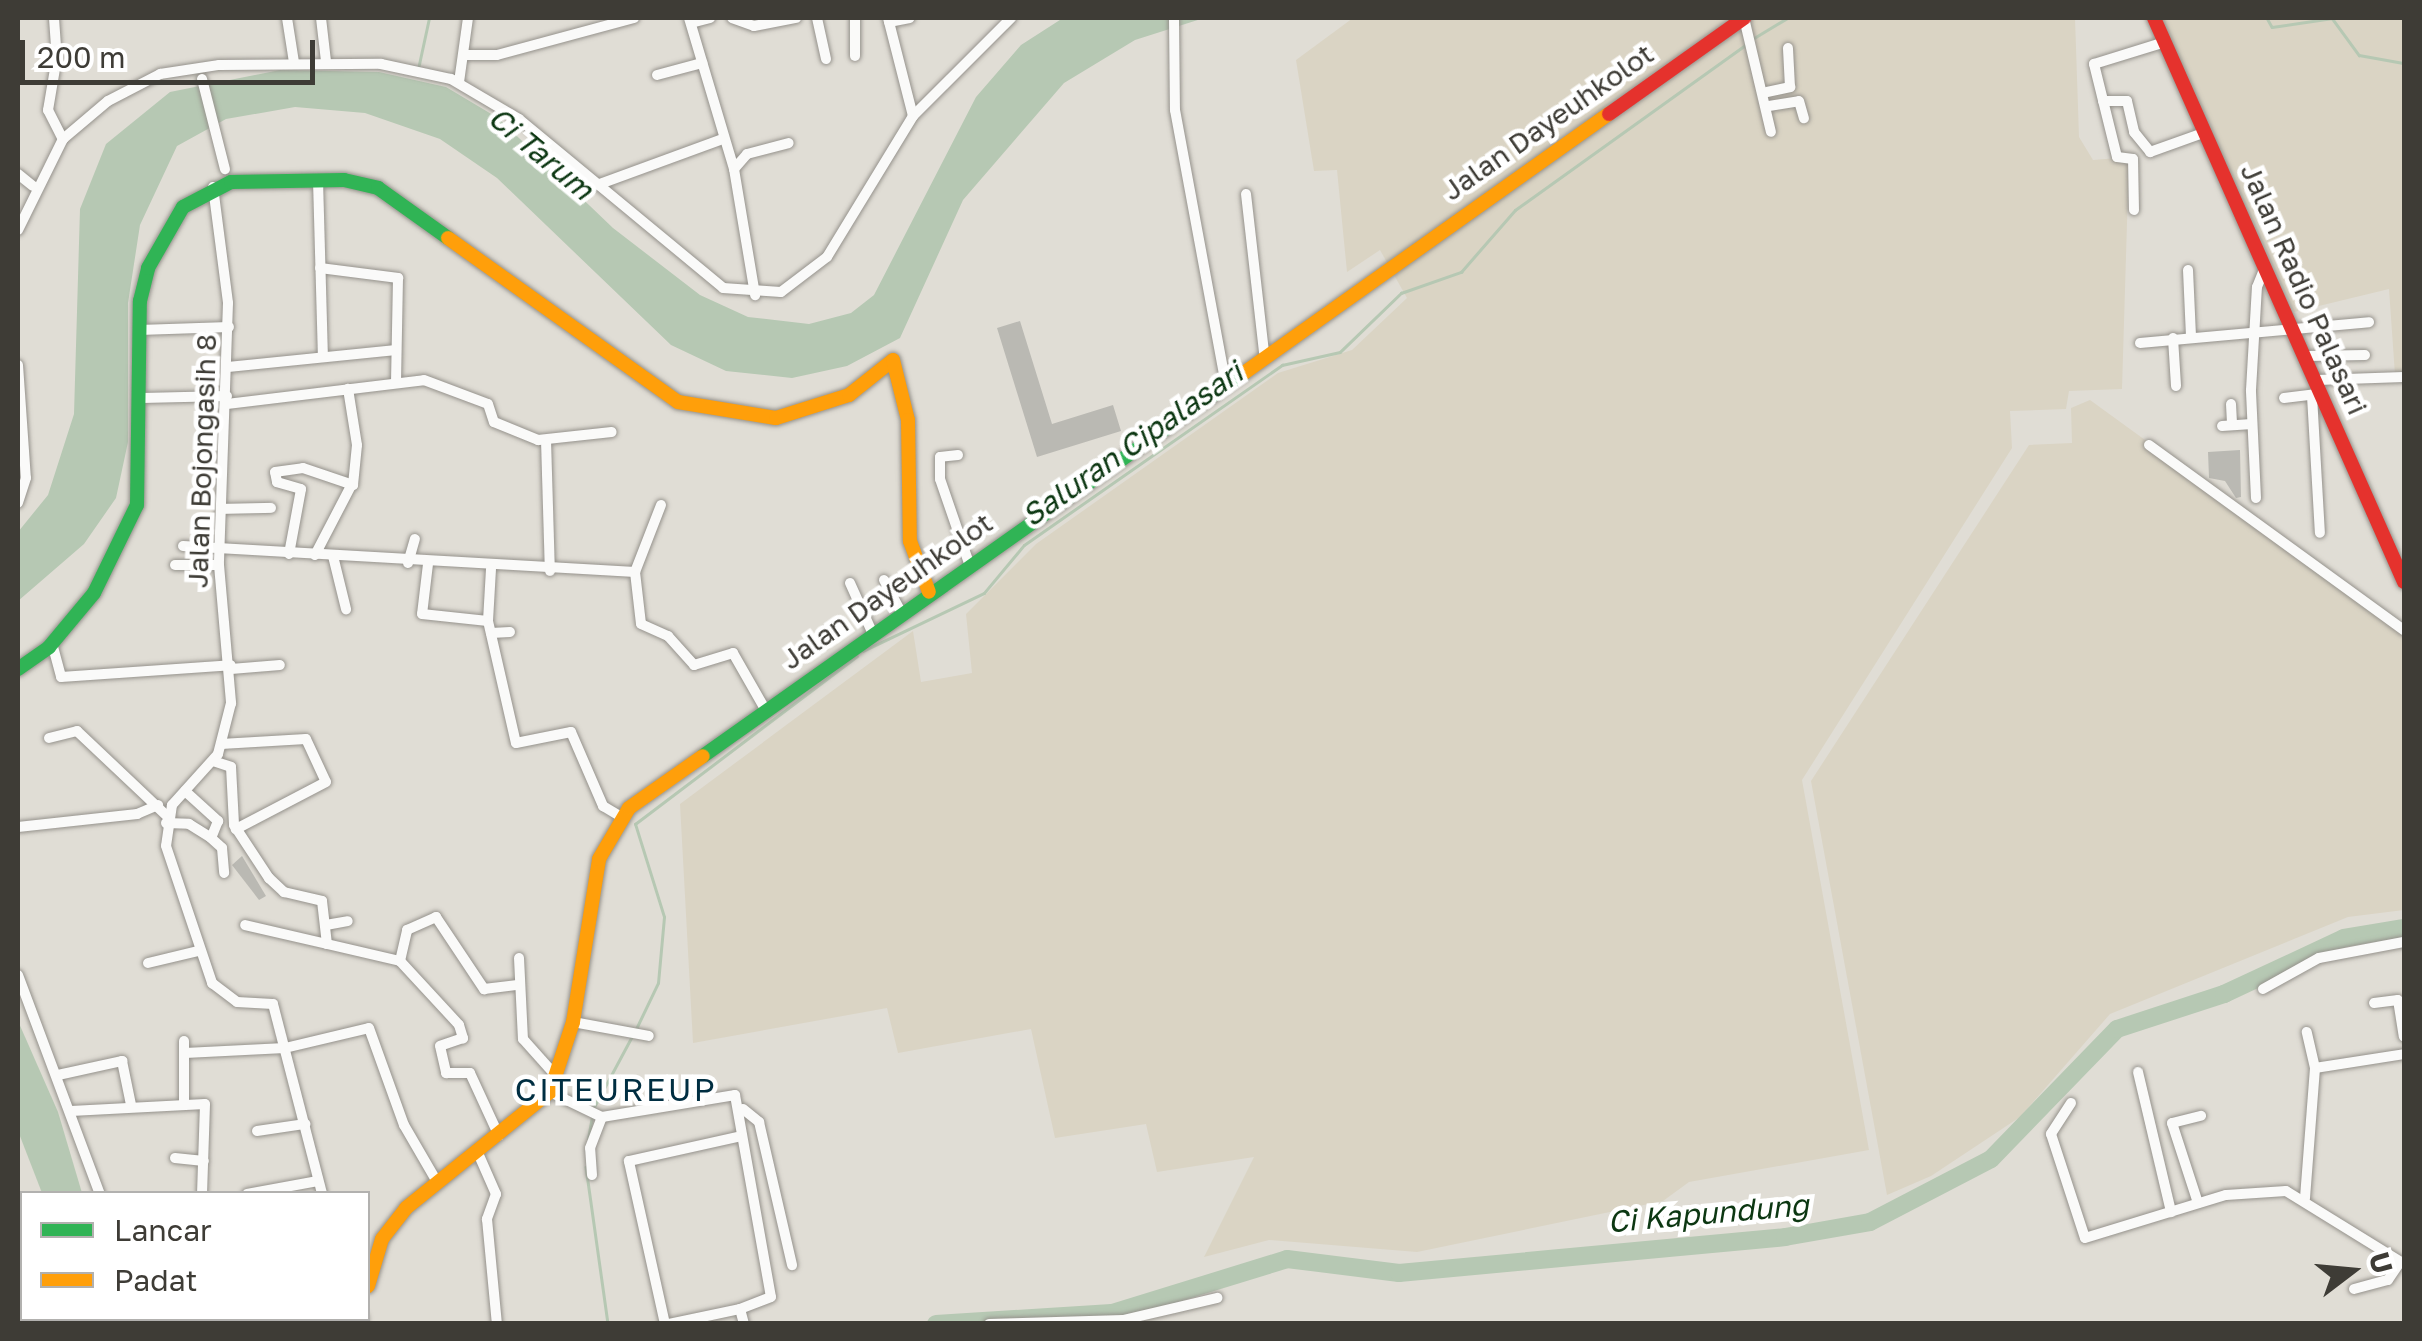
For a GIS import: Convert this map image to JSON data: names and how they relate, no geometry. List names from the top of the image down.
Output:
{
  "streets": {
    "street": ["Jalan Dayeuhkolot", "Jalan Radio Palasari", "Jalan Bojongasih 8"]
  },
  "districts": ["CITEUREUP"],
  "water": ["Ci Tarum", "Saluran Cipalasari", "Ci Kapundung"],
  "legend": ["Lancar", "Padat"],
  "scale_bar": "200 m",
  "north": "right"
}
